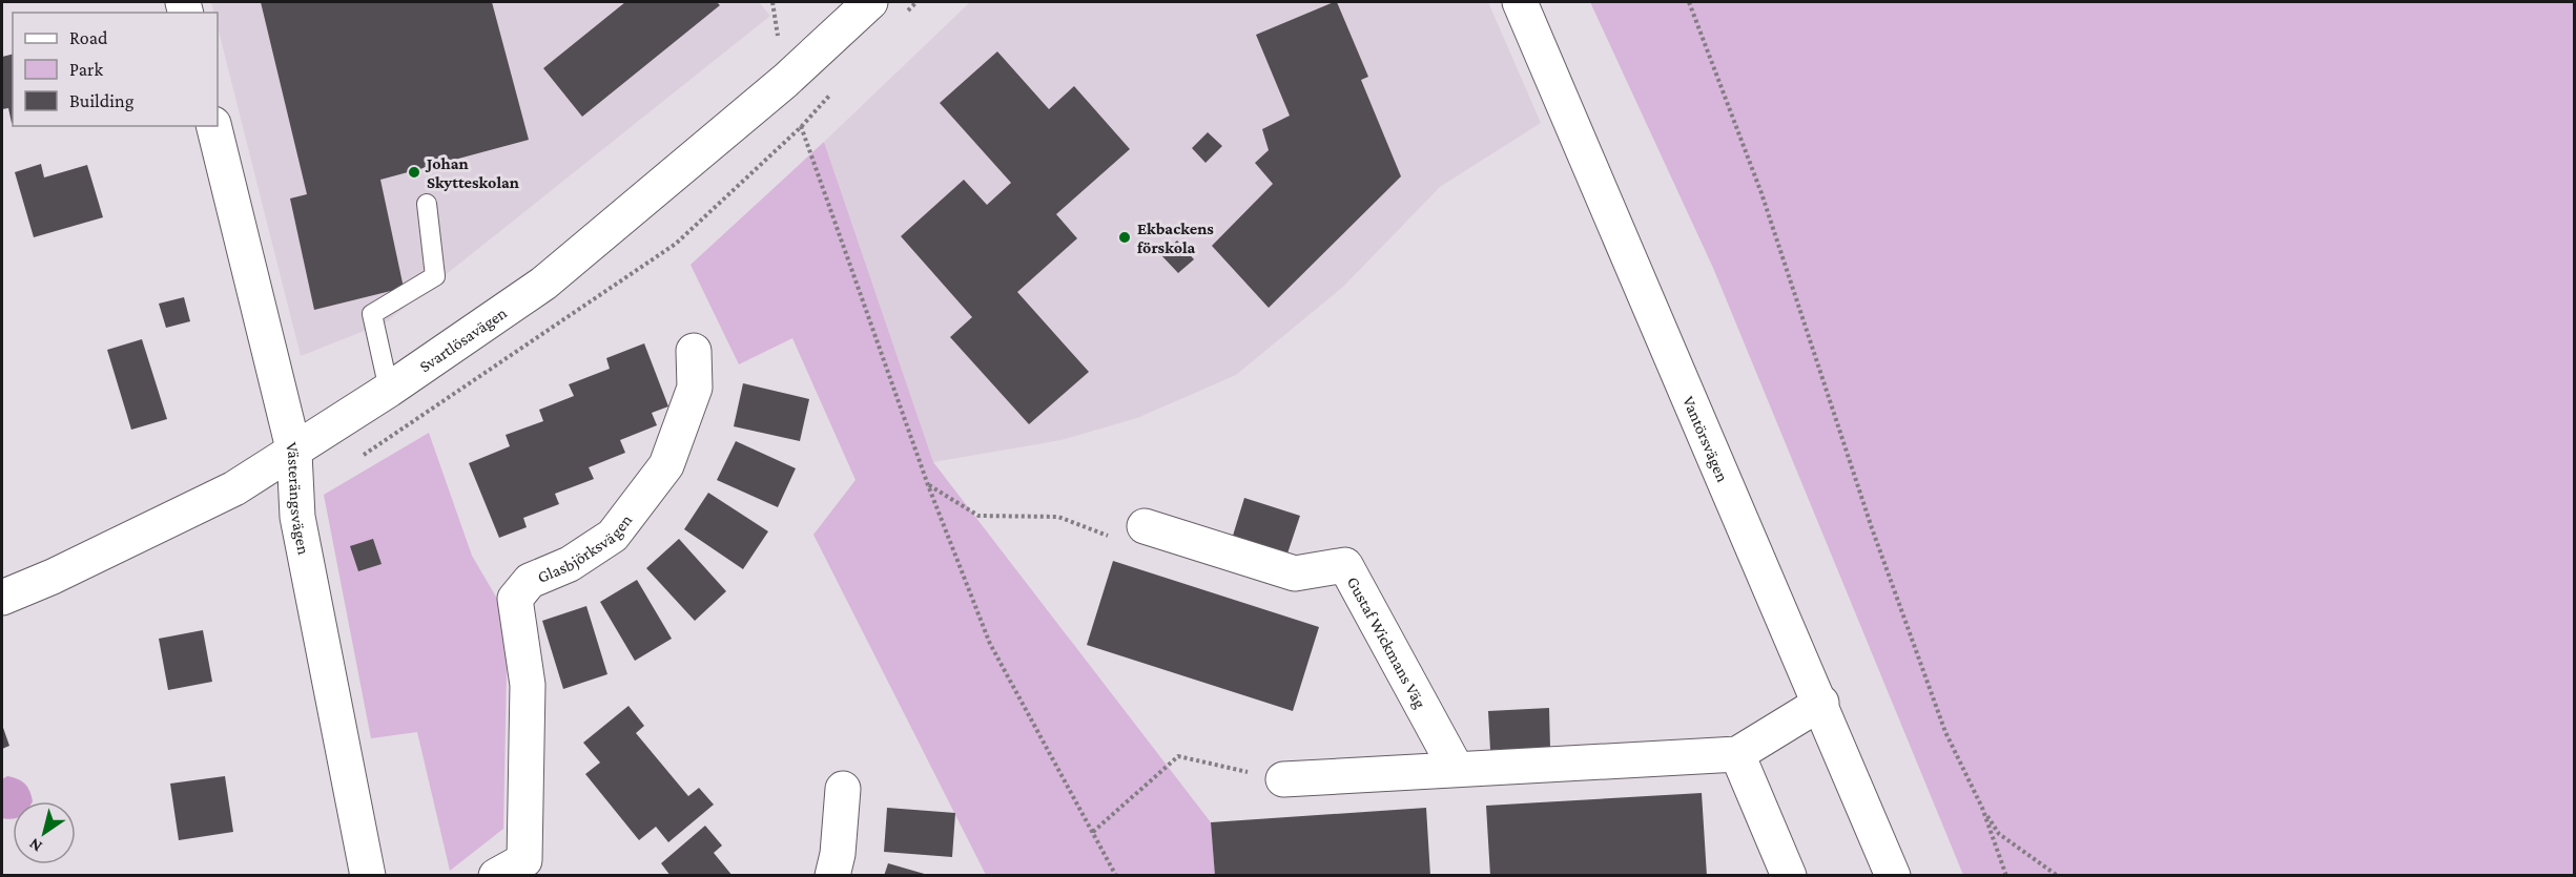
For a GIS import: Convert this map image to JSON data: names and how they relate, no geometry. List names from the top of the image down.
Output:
{
  "streets": {
    "street": [
      "Svartlösavägen",
      "Vantörsvägen",
      "Västerängsvägen",
      "Glasbjörksvägen",
      "Gustaf Wickmans Väg"
    ]
  },
  "crossings": [
    ["Svartlösavägen", "Västerängsvägen"]
  ],
  "places": ["Johan Skytteskolan", "Ekbackens förskola"],
  "legend": ["Road", "Park", "Building"],
  "north": "bottom left"
}
